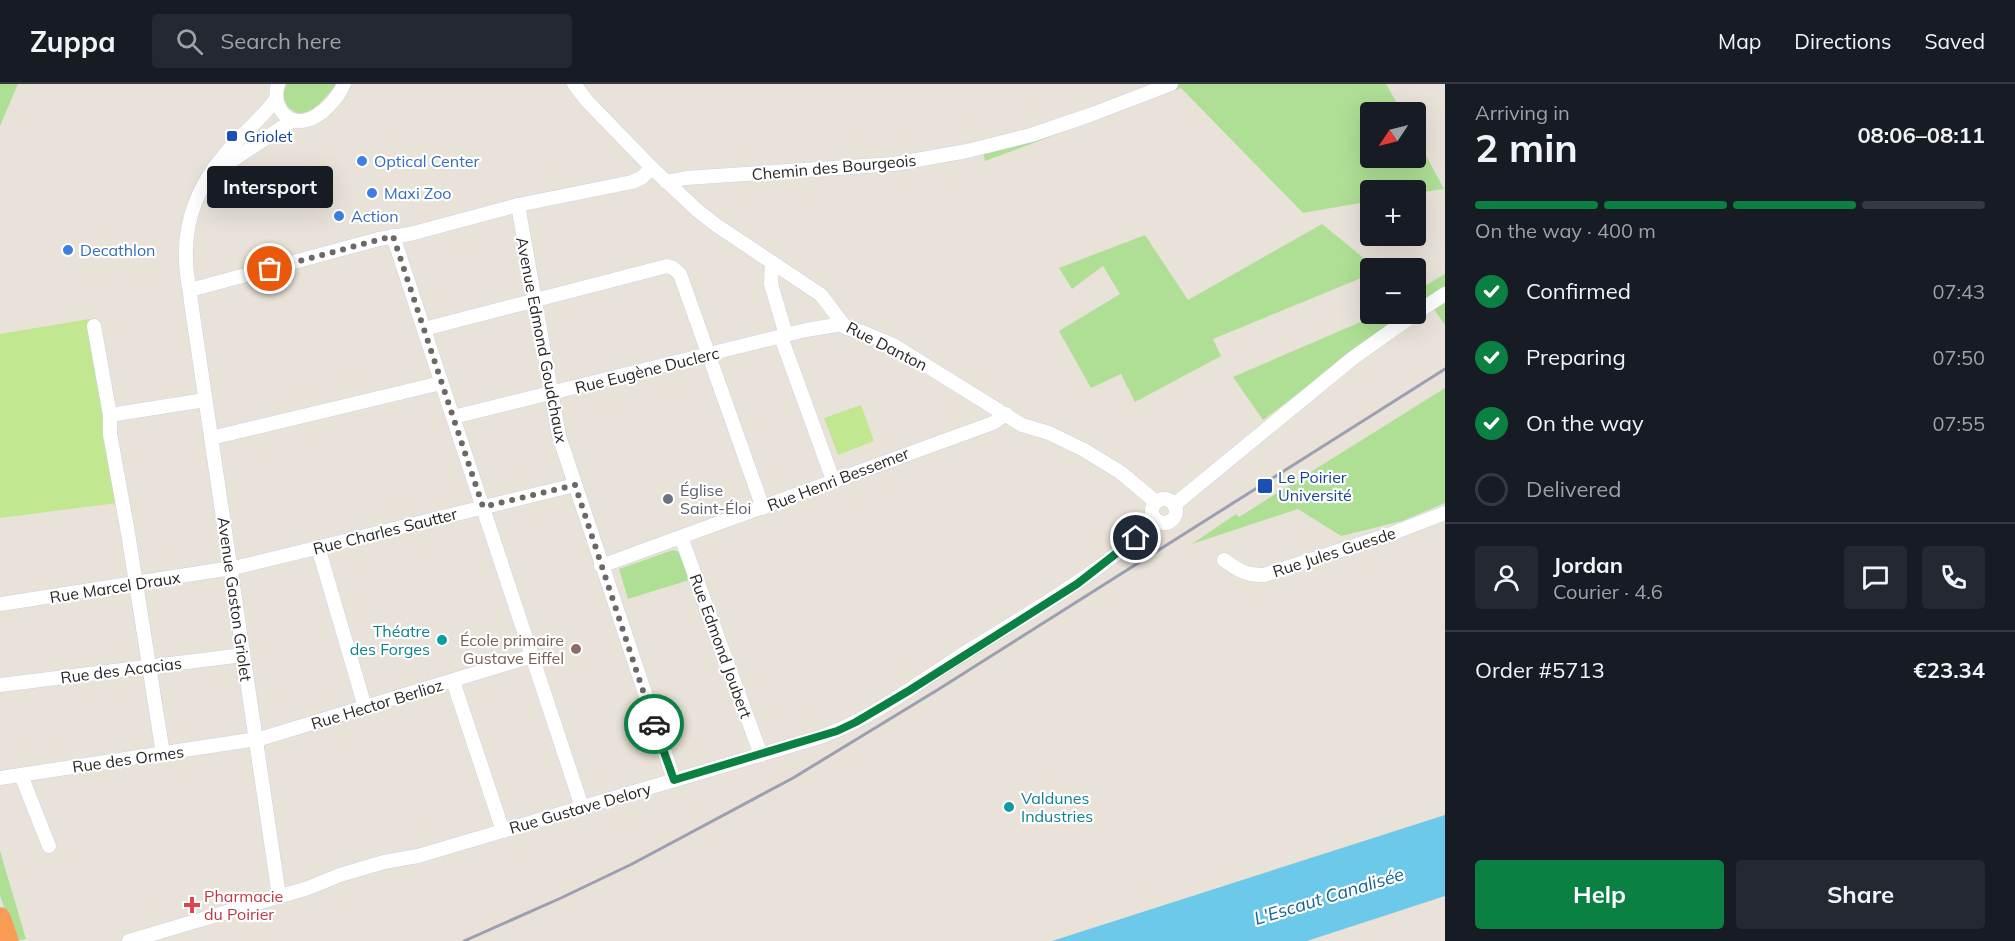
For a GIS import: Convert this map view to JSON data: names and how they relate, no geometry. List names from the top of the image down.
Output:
{
  "streets": {
    "street": [
      "Chemin des Bourgeois",
      "Avenue Edmond Goudchaux",
      "Rue Danton",
      "Rue Eugène Duclerc",
      "Rue Henri Bessemer",
      "Rue Charles Sautter",
      "Rue Jules Guesde",
      "Rue Marcel Draux",
      "Avenue Gaston Griolet",
      "Rue Edmond Joubert",
      "Rue des Acacias",
      "Rue Hector Berlioz",
      "Rue des Ormes",
      "Rue Gustave Delory"
    ]
  },
  "crossings": [
    ["Chemin des Bourgeois", "Rue Danton"],
    ["Avenue Edmond Goudchaux", "Rue Eugène Duclerc"],
    ["Avenue Edmond Goudchaux", "Rue Henri Bessemer"],
    ["Avenue Edmond Goudchaux", "Rue Charles Sautter"],
    ["Avenue Edmond Goudchaux", "Rue Gustave Delory"],
    ["Rue Danton", "Rue Eugène Duclerc"],
    ["Rue Danton", "Rue Henri Bessemer"],
    ["Rue Danton", "Rue Gustave Delory"],
    ["Rue Henri Bessemer", "Rue Edmond Joubert"],
    ["Rue Charles Sautter", "Rue Marcel Draux"],
    ["Rue Charles Sautter", "Avenue Gaston Griolet"],
    ["Rue Marcel Draux", "Avenue Gaston Griolet"],
    ["Avenue Gaston Griolet", "Rue des Acacias"],
    ["Avenue Gaston Griolet", "Rue Hector Berlioz"],
    ["Avenue Gaston Griolet", "Rue des Ormes"],
    ["Avenue Gaston Griolet", "Rue Gustave Delory"],
    ["Rue Edmond Joubert", "Rue Gustave Delory"],
    ["Rue Hector Berlioz", "Rue des Ormes"]
  ],
  "water": ["L'Escaut Canalisée"],
  "places": {
    "transit": ["Griolet", "Le Poirier Université"],
    "other": [
      "Optical Center",
      "Maxi Zoo",
      "Action",
      "Decathlon",
      "Intersport",
      "Église Saint-Éloi",
      "Théatre des Forges",
      "École primaire Gustave Eiffel",
      "Valdunes Industries"
    ],
    "health": ["Pharmacie du Poirier"]
  },
  "north": "bottom left",
  "page": {
    "header": "Zuppa",
    "search": "Search here",
    "nav": ["Map", "Directions", "Saved"],
    "heading": ["2 min", "Arriving in", "08:06–08:11"],
    "panel": [
      "Jordan",
      "Courier · 4.6",
      "Order #5713",
      "€23.34"
    ],
    "map_buttons": ["+", "−"],
    "bubble": "Intersport",
    "bar": "On the way · 400 m",
    "list": [
      ["Confirmed", "07:43"],
      ["Preparing", "07:50"],
      ["On the way", "07:55"],
      "Delivered"
    ],
    "buttons": ["Help", "Share"]
  }
}
